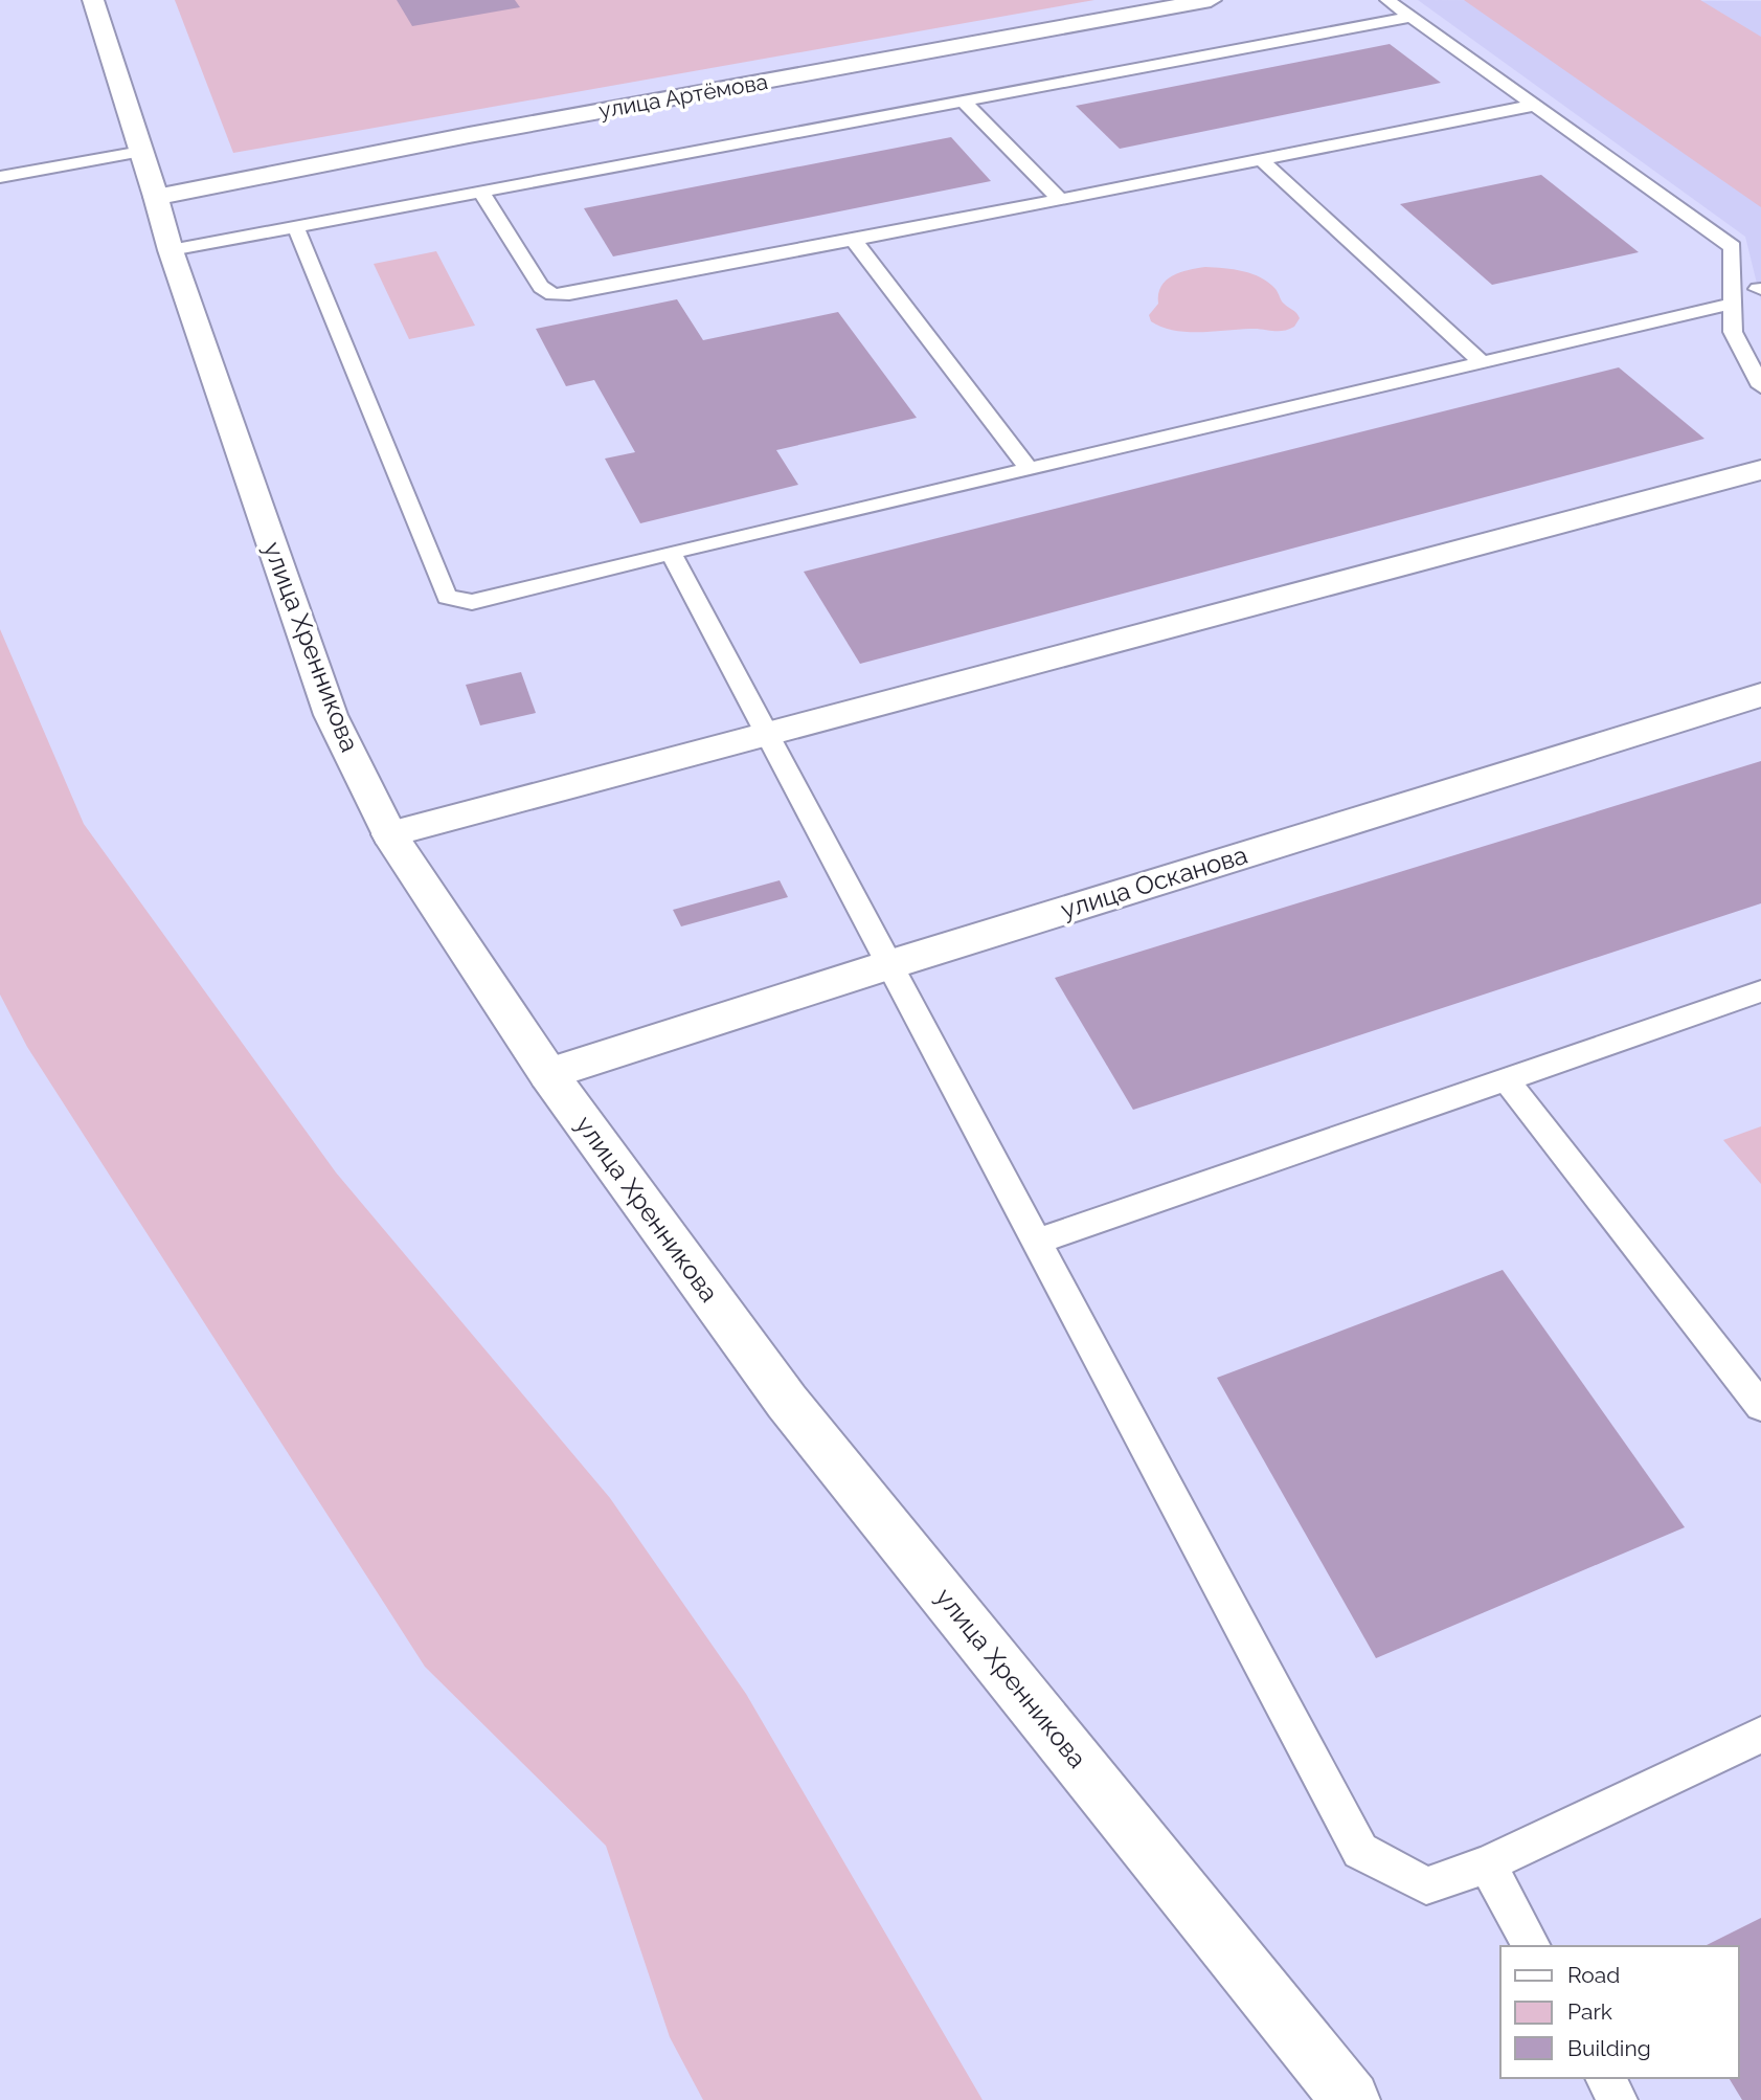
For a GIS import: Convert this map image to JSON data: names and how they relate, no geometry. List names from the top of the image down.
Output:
{
  "streets": {
    "street": ["улица Артёмова", "улица Хренникова", "улица Осканова"]
  },
  "crossings": [
    ["улица Артёмова", "улица Хренникова"],
    ["улица Хренникова", "улица Осканова"]
  ],
  "legend": ["Road", "Park", "Building"]
}
